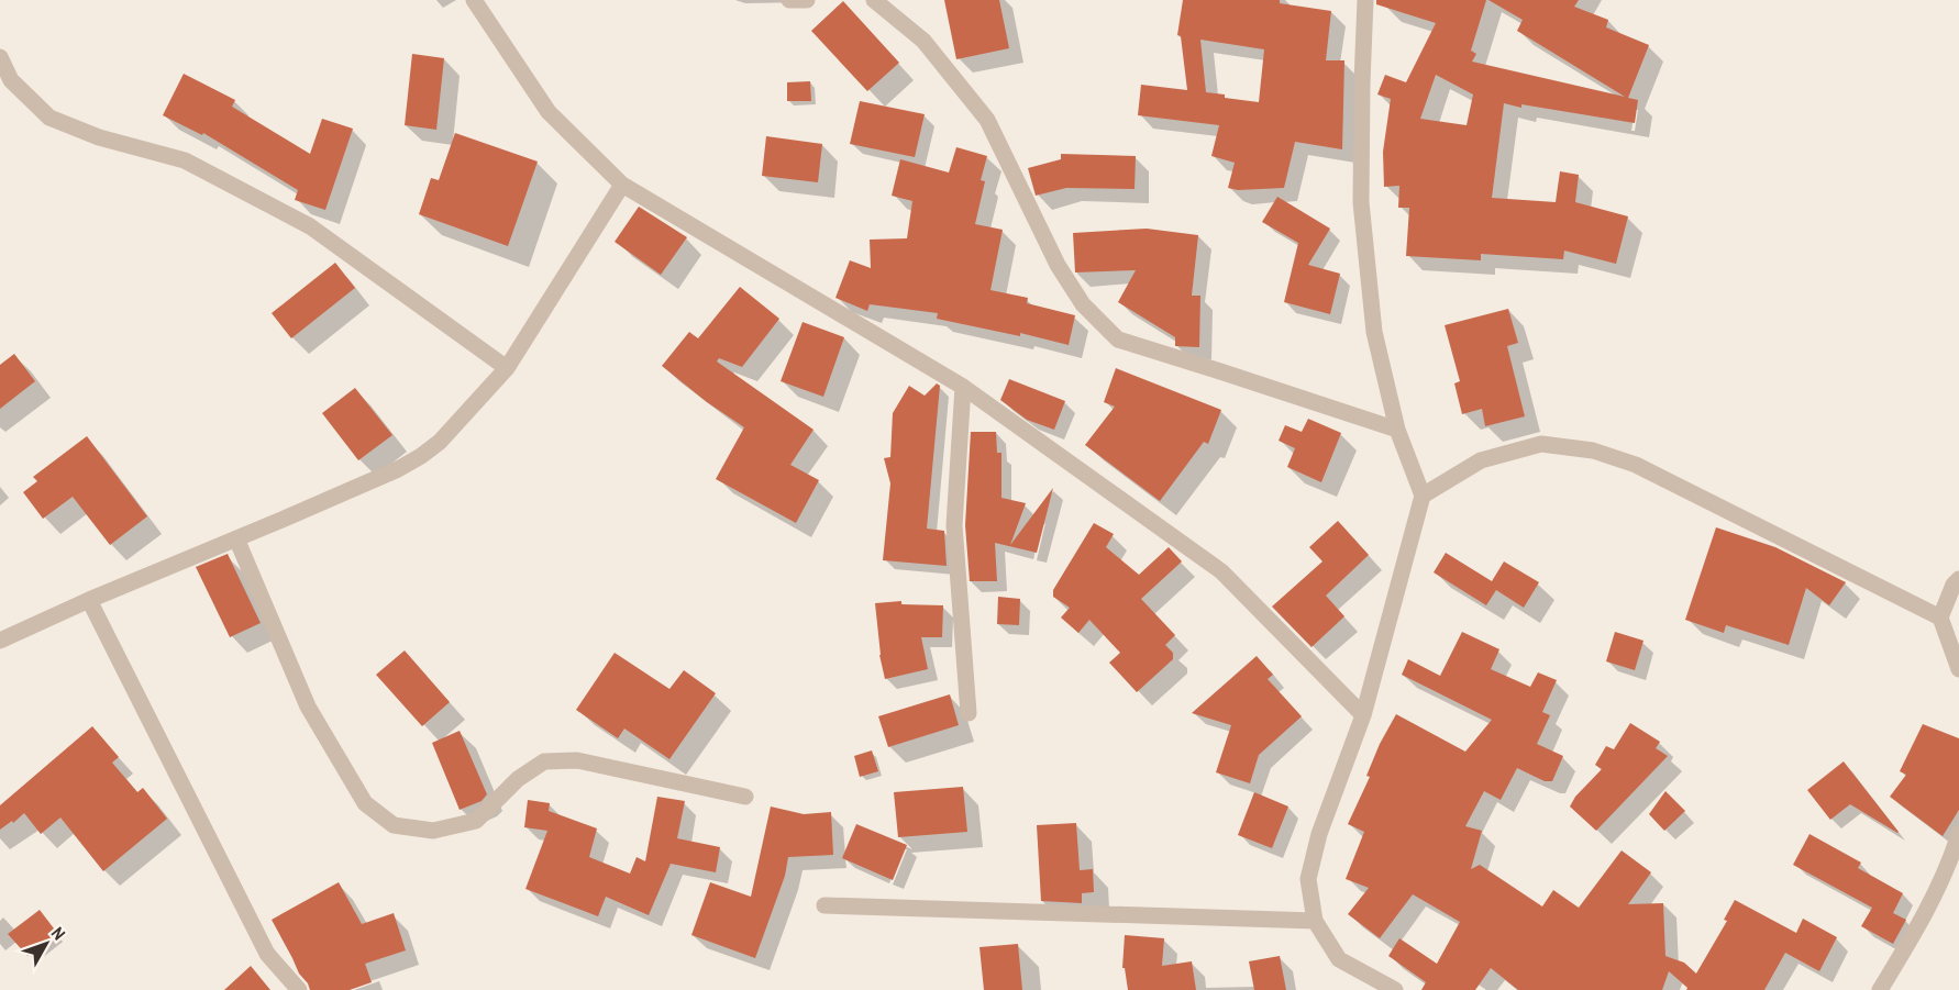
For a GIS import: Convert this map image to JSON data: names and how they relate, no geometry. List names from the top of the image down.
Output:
{
  "north": "top right"
}
